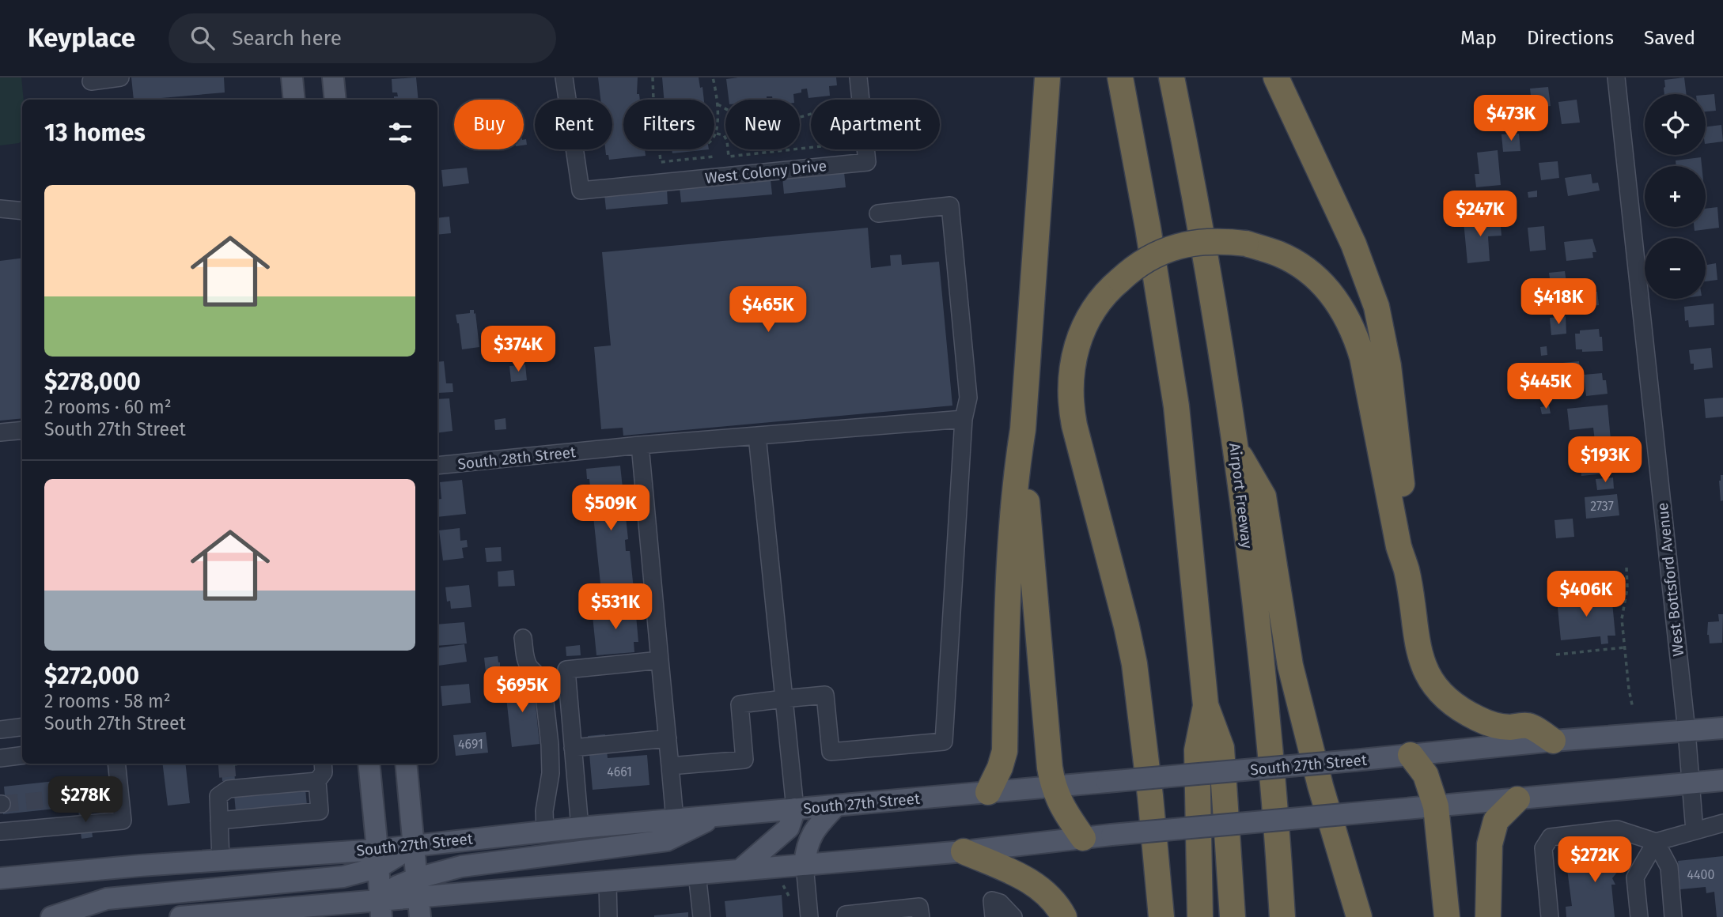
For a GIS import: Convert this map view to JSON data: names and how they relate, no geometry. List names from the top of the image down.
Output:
{
  "streets": {
    "highway": ["Airport Freeway"],
    "main road": ["South 27th Street"],
    "street": ["West Colony Drive", "South 28th Street", "West Bottsford Avenue"]
  },
  "crossings": [
    ["West Bottsford Avenue", "South 27th Street"]
  ],
  "house_numbers": [
    "2737",
    "4691",
    "4661",
    "4400"
  ],
  "page": {
    "header": "Keyplace",
    "search": "Search here",
    "nav": ["Map", "Directions", "Saved"],
    "map_buttons": ["+", "−"],
    "price": [
      "$473K",
      "$247K",
      "$418K",
      "$465K",
      "$374K",
      "$445K",
      "$193K",
      "$509K",
      "$406K",
      "$531K",
      "$695K",
      "$278K",
      "$272K"
    ],
    "chip": [
      "Buy",
      "Rent",
      "Filters",
      "New",
      "Apartment"
    ],
    "heading": "13 homes",
    "list": [
      {
        "name": "$278,000",
        "note": "2 rooms · 60 m² · South 27th Street"
      },
      {
        "name": "$272,000",
        "note": "2 rooms · 58 m² · South 27th Street"
      }
    ]
  }
}
